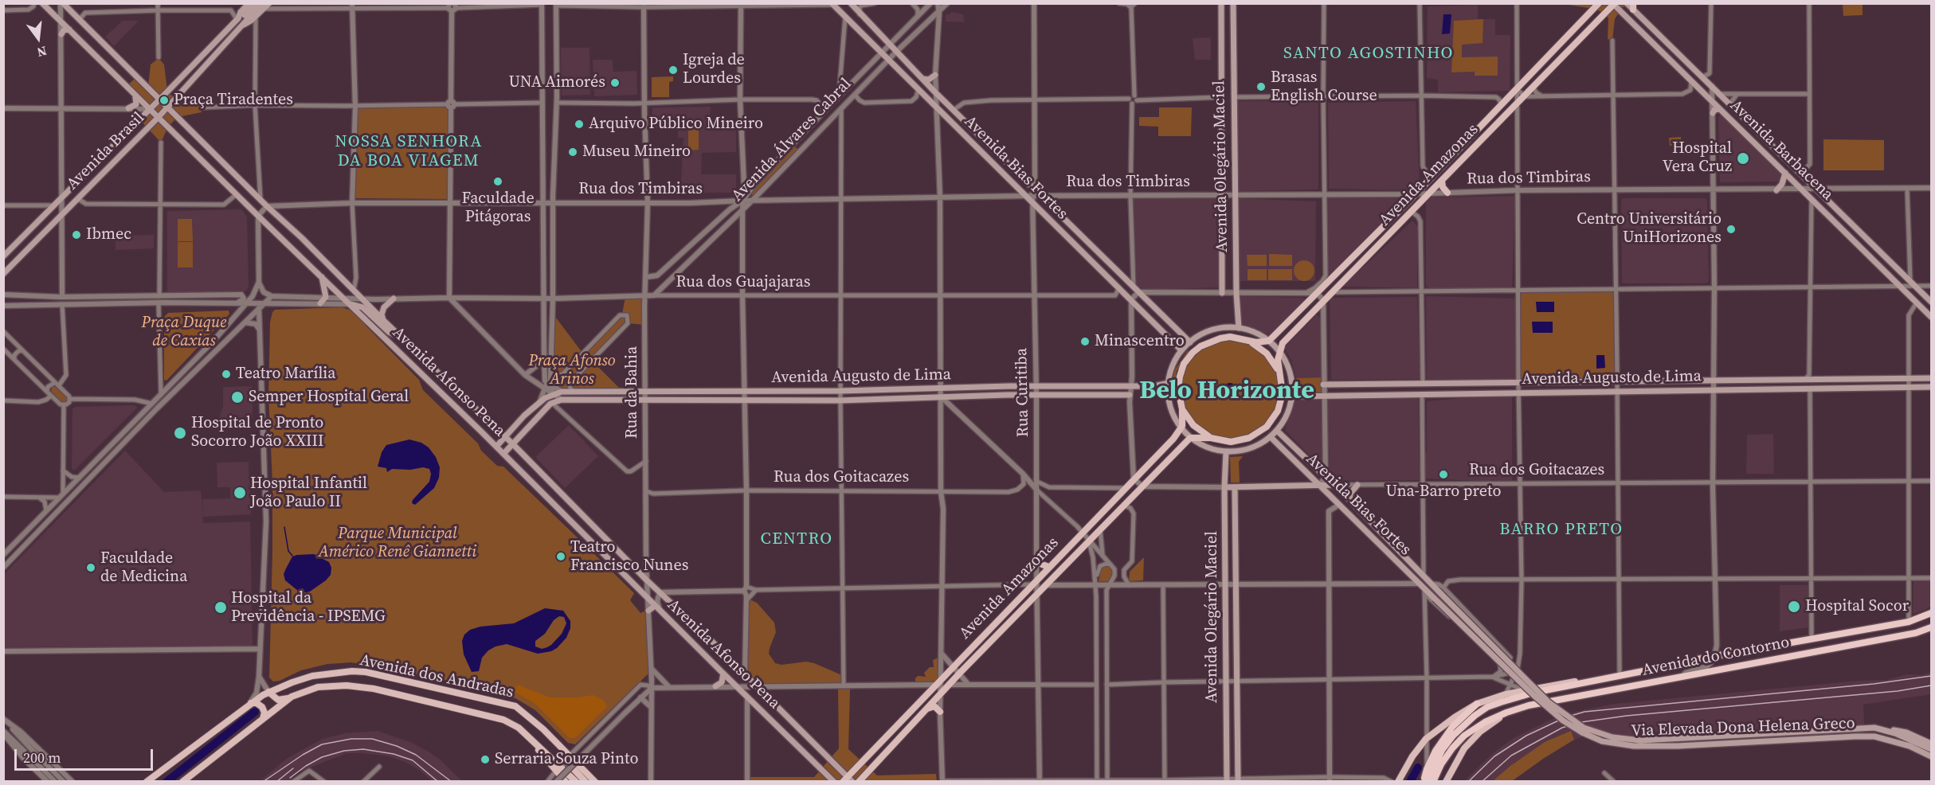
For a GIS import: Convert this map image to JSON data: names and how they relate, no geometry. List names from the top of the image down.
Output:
{
  "streets": {
    "highway": ["Avenida do Contorno"],
    "main road": [
      "Avenida Barbacena",
      "Avenida Brasil",
      "Avenida Olegário Maciel",
      "Avenida Bias Fortes",
      "Avenida Amazonas",
      "Avenida Augusto de Lima",
      "Avenida Afonso Pena",
      "Rua dos Goitacazes",
      "Avenida dos Andradas",
      "Via Elevada Dona Helena Greco"
    ],
    "street": [
      "Avenida Álvares Cabral",
      "Rua dos Timbiras",
      "Rua dos Guajajaras",
      "Rua da Bahia",
      "Rua Curitiba"
    ]
  },
  "crossings": [
    ["Avenida Álvares Cabral", "Avenida Bias Fortes"],
    ["Avenida Álvares Cabral", "Rua dos Timbiras"],
    ["Avenida Álvares Cabral", "Rua dos Guajajaras"],
    ["Avenida Álvares Cabral", "Rua da Bahia"],
    ["Avenida Barbacena", "Avenida Amazonas"],
    ["Avenida Barbacena", "Rua dos Timbiras"],
    ["Avenida Brasil", "Avenida Afonso Pena"],
    ["Avenida Olegário Maciel", "Rua dos Timbiras"],
    ["Avenida Olegário Maciel", "Rua dos Goitacazes"],
    ["Avenida Bias Fortes", "Rua dos Timbiras"],
    ["Avenida Bias Fortes", "Rua dos Guajajaras"],
    ["Avenida Bias Fortes", "Rua Curitiba"],
    ["Avenida Bias Fortes", "Rua dos Goitacazes"],
    ["Avenida Bias Fortes", "Via Elevada Dona Helena Greco"],
    ["Avenida Amazonas", "Rua dos Timbiras"],
    ["Avenida Amazonas", "Avenida Afonso Pena"],
    ["Avenida Amazonas", "Rua Curitiba"],
    ["Avenida Amazonas", "Rua dos Goitacazes"],
    ["Rua dos Timbiras", "Avenida Afonso Pena"],
    ["Rua dos Timbiras", "Rua da Bahia"],
    ["Rua dos Timbiras", "Rua Curitiba"],
    ["Rua dos Guajajaras", "Avenida Afonso Pena"],
    ["Rua dos Guajajaras", "Rua da Bahia"],
    ["Rua dos Guajajaras", "Rua Curitiba"],
    ["Avenida Augusto de Lima", "Rua da Bahia"],
    ["Avenida Augusto de Lima", "Rua Curitiba"],
    ["Avenida Afonso Pena", "Rua da Bahia"],
    ["Rua da Bahia", "Rua dos Goitacazes"]
  ],
  "districts": [
    "SANTO AGOSTINHO",
    "NOSSA SENHORA DA BOA VIAGEM",
    "Belo Horizonte",
    "BARRO PRETO",
    "CENTRO"
  ],
  "parks": ["Praça Duque de Caxias", "Praça Afonso Arinos", "Parque Municipal Américo Renê Giannetti"],
  "places": [
    "Igreja de Lourdes",
    "UNA Aimorés",
    "Brasas English Course",
    "Praça Tiradentes",
    "Arquivo Público Mineiro",
    "Museu Mineiro",
    "Hospital Vera Cruz",
    "Faculdade Pitágoras",
    "Centro Universitário UniHorizones",
    "Ibmec",
    "Minascentro",
    "Teatro Marília",
    "Semper Hospital Geral",
    "Hospital de Pronto Socorro João XXIII",
    "Una-Barro preto",
    "Hospital Infantil João Paulo II",
    "Teatro Francisco Nunes",
    "Faculdade de Medicina",
    "Hospital Socor",
    "Hospital da Previdência - IPSEMG",
    "Serraria Souza Pinto"
  ],
  "scale_bar": "200 m",
  "north": "bottom"
}
